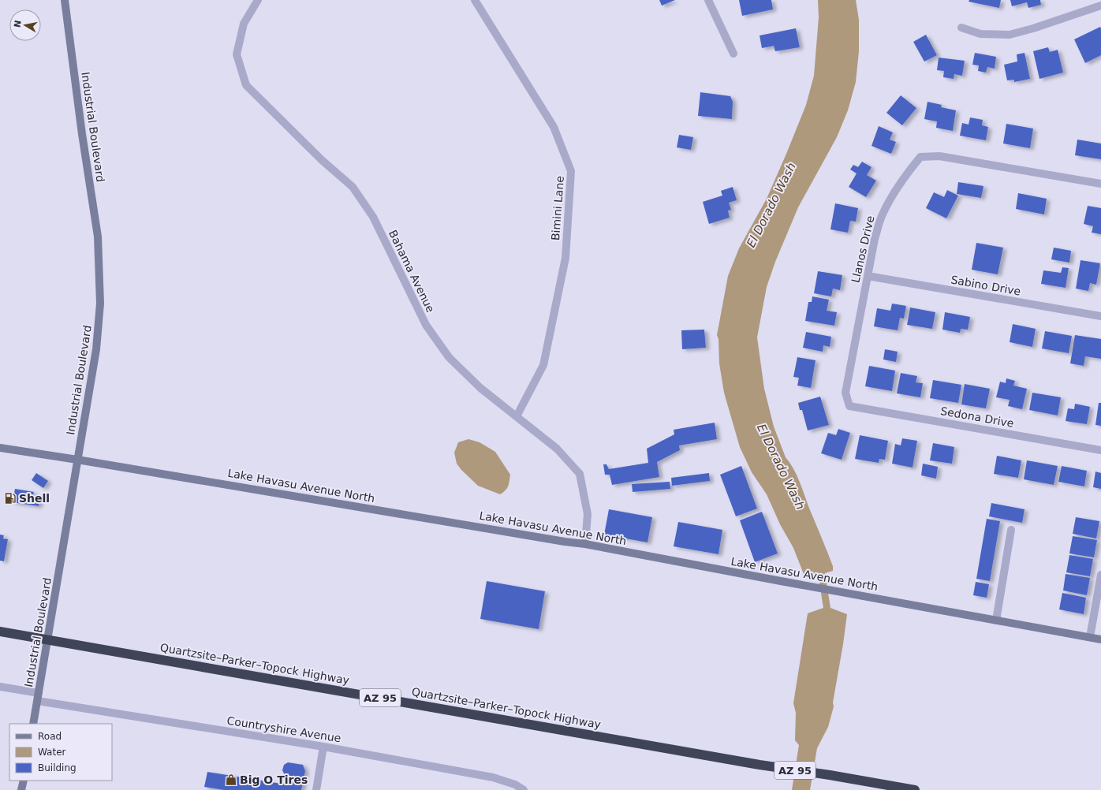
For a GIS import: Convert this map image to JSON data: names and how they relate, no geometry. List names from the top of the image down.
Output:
{
  "streets": {
    "highway": ["Quartzsite–Parker–Topock Highway", "AZ 95"],
    "main road": ["Industrial Boulevard", "Lake Havasu Avenue North"],
    "street": [
      "Bimini Lane",
      "Llanos Drive",
      "Bahama Avenue",
      "Sabino Drive",
      "Sedona Drive",
      "Countryshire Avenue"
    ]
  },
  "crossings": [
    ["Industrial Boulevard", "Lake Havasu Avenue North"],
    ["Industrial Boulevard", "Quartzsite–Parker–Topock Highway"],
    ["Industrial Boulevard", "Countryshire Avenue"],
    ["Bimini Lane", "Bahama Avenue"],
    ["Llanos Drive", "Sabino Drive"],
    ["Llanos Drive", "Sedona Drive"],
    ["Bahama Avenue", "Lake Havasu Avenue North"]
  ],
  "water": ["El Dorado Wash"],
  "places": {
    "fuel station": ["Shell"],
    "shop": ["Big O Tires"]
  },
  "legend": ["Road", "Water", "Building"],
  "north": "left"
}
